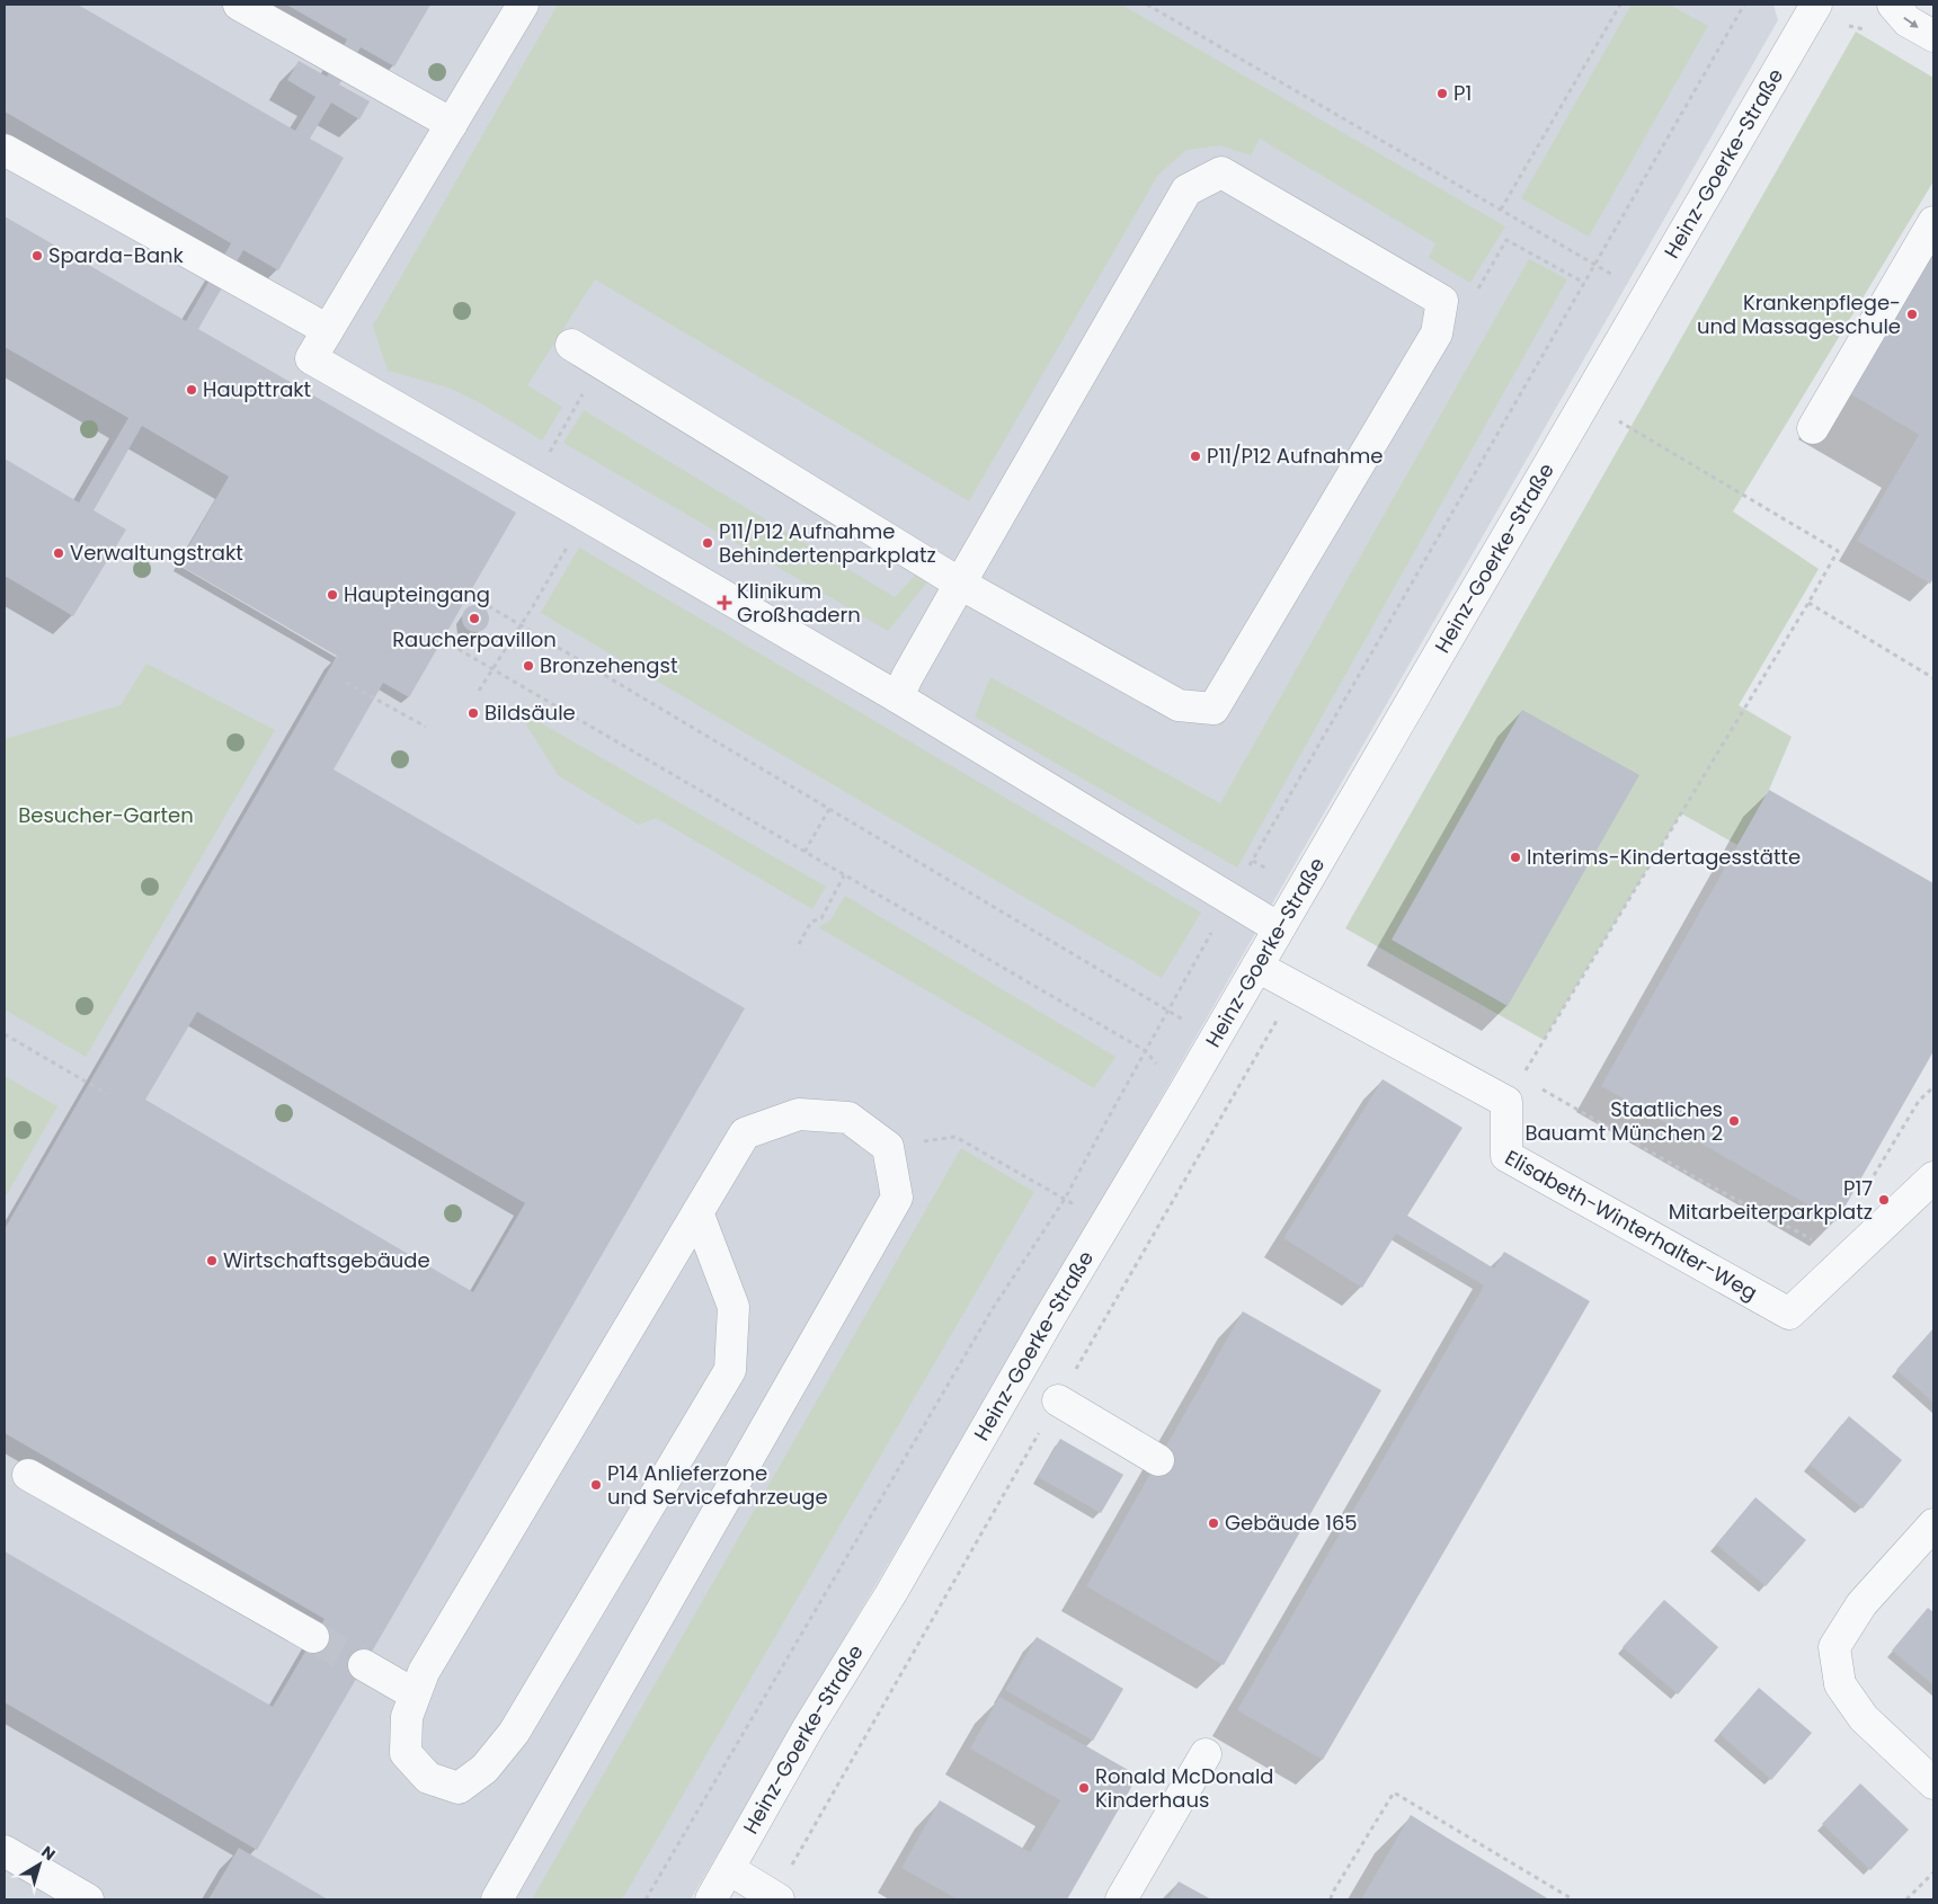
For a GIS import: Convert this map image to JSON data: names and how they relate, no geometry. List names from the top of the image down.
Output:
{
  "streets": {
    "street": ["Heinz-Goerke-Straße", "Elisabeth-Winterhalter-Weg"]
  },
  "parks": ["Besucher-Garten"],
  "places": {
    "other": [
      "P1",
      "Sparda-Bank",
      "Krankenpflege- und Massageschule",
      "Haupttrakt",
      "P11/P12 Aufnahme",
      "P11/P12 Aufnahme Behindertenparkplatz",
      "Verwaltungstrakt",
      "Haupteingang",
      "Raucherpavillon",
      "Bronzehengst",
      "Bildsäule",
      "Interims-Kindertagesstätte",
      "Staatliches Bauamt München 2",
      "P17 Mitarbeiterparkplatz",
      "Wirtschaftsgebäude",
      "P14 Anlieferzone und Servicefahrzeuge",
      "Gebäude 165",
      "Ronald McDonald Kinderhaus"
    ],
    "health": ["Klinikum Großhadern"]
  },
  "north": "top right"
}
